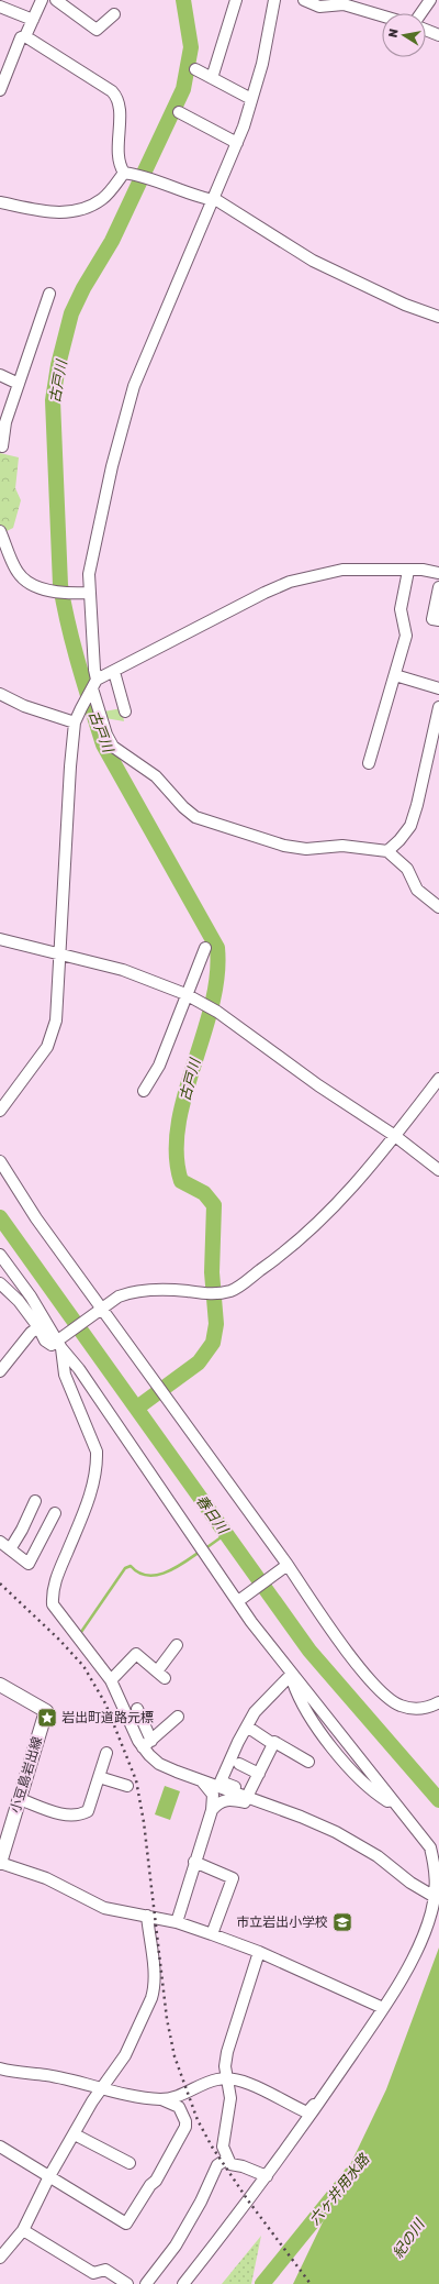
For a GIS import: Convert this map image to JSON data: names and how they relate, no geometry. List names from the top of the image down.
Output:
{
  "streets": {
    "main road": ["小豆島岩出線"]
  },
  "water": [
    "古戸川",
    "春日川",
    "六ヶ井用水路",
    "紀の川"
  ],
  "places": {
    "place": ["岩出町道路元標"],
    "school or university": ["市立岩出小学校"]
  },
  "north": "left"
}
